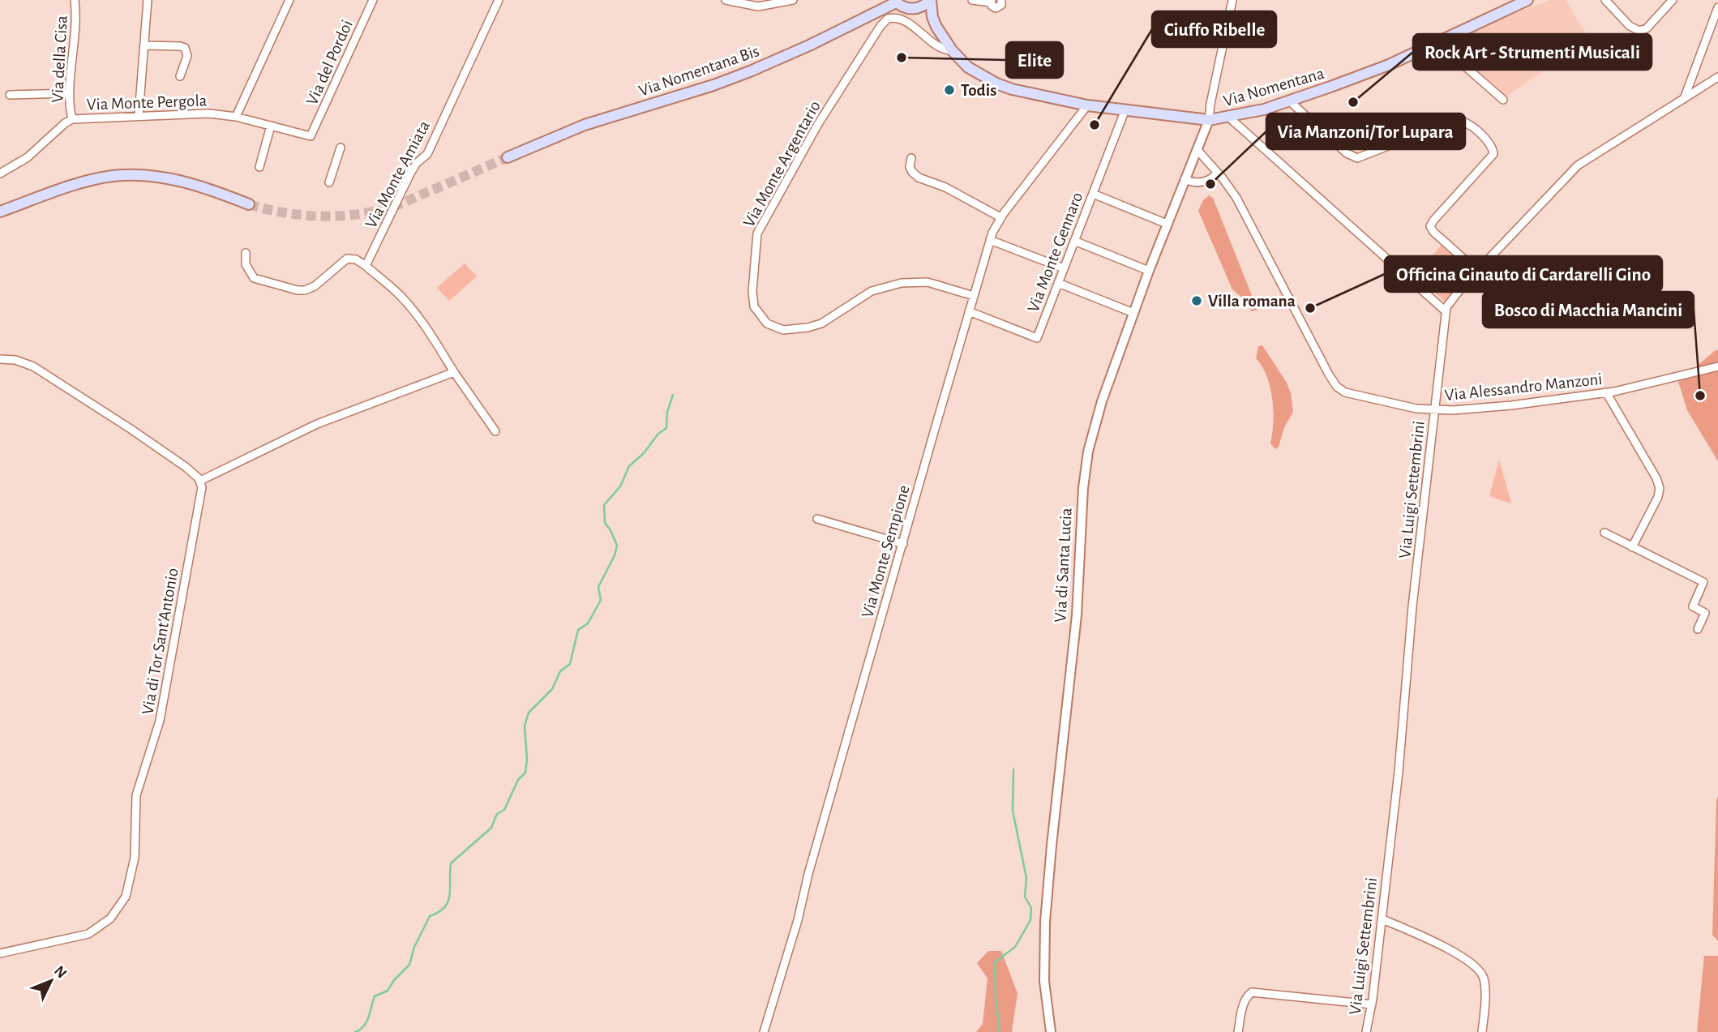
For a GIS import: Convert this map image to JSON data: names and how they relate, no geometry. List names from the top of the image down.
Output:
{
  "streets": {
    "main road": ["Via Nomentana Bis", "Via Nomentana"],
    "street": [
      "Via della Cisa",
      "Via del Pordoi",
      "Via Monte Pergola",
      "Via Monte Argentario",
      "Via Monte Amiata",
      "Via Monte Gennaro",
      "Via Alessandro Manzoni",
      "Via Luigi Settembrini",
      "Via Monte Sempione",
      "Via di Santa Lucia",
      "Via di Tor Sant'Antonio"
    ]
  },
  "crossings": [
    ["Via della Cisa", "Via Monte Pergola"],
    ["Via del Pordoi", "Via Monte Pergola"],
    ["Via Nomentana Bis", "Via Nomentana"],
    ["Via Nomentana", "Via Monte Argentario"],
    ["Via Nomentana", "Via Monte Gennaro"],
    ["Via Nomentana", "Via Monte Sempione"],
    ["Via Nomentana", "Via di Santa Lucia"],
    ["Via Monte Argentario", "Via Monte Sempione"],
    ["Via Monte Gennaro", "Via Monte Sempione"],
    ["Via Alessandro Manzoni", "Via Luigi Settembrini"],
    ["Via Alessandro Manzoni", "Via di Santa Lucia"]
  ],
  "places": [
    "Elite",
    "Todis",
    "Rock Art - Strumenti Musicali",
    "Ciuffo Ribelle",
    "Via Manzoni/Tor Lupara",
    "Villa romana",
    "Officina Ginauto di Cardarelli Gino",
    "Bosco di Macchia Mancini"
  ],
  "north": "top right"
}
